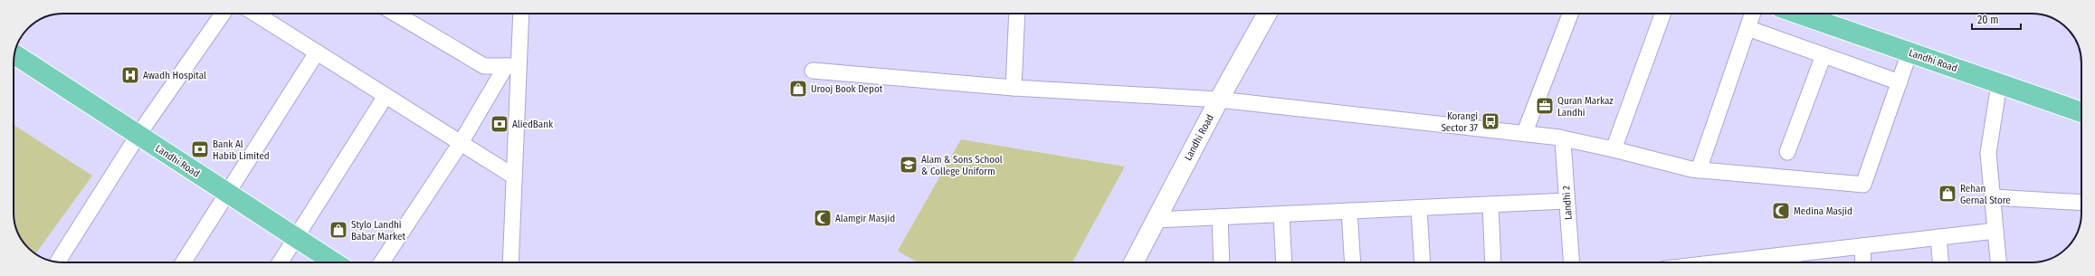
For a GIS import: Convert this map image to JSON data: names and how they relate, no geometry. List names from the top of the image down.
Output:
{
  "streets": {
    "main road": ["Landhi Road"],
    "street": ["Landhi 2"]
  },
  "places": {
    "hospital": ["Awadh Hospital"],
    "shop": ["Urooj Book Depot", "Rehan Gernal Store", "Stylo Landhi Babar Market"],
    "office": ["Quran Markaz Landhi"],
    "bus stop": ["Korangi Sector 37"],
    "bank": ["AliedBank", "Bank Al Habib Limited"],
    "school or university": ["Alam & Sons School & College Uniform"],
    "mosque": ["Medina Masjid", "Alamgir Masjid"]
  },
  "scale_bar": "20 m"
}
